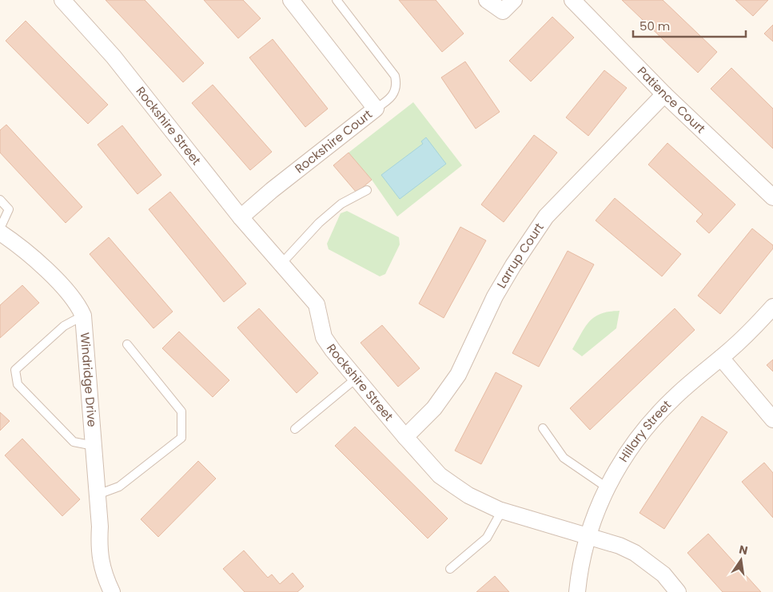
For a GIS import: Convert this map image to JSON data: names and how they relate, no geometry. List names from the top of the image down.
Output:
{
  "streets": {
    "street": [
      "Patience Court",
      "Rockshire Street",
      "Rockshire Court",
      "Larrup Court",
      "Windridge Drive",
      "Hillary Street"
    ]
  },
  "crossings": [
    ["Patience Court", "Larrup Court"],
    ["Rockshire Street", "Rockshire Court"],
    ["Rockshire Street", "Larrup Court"],
    ["Rockshire Street", "Hillary Street"]
  ],
  "scale_bar": "50 m",
  "north": "top"
}
